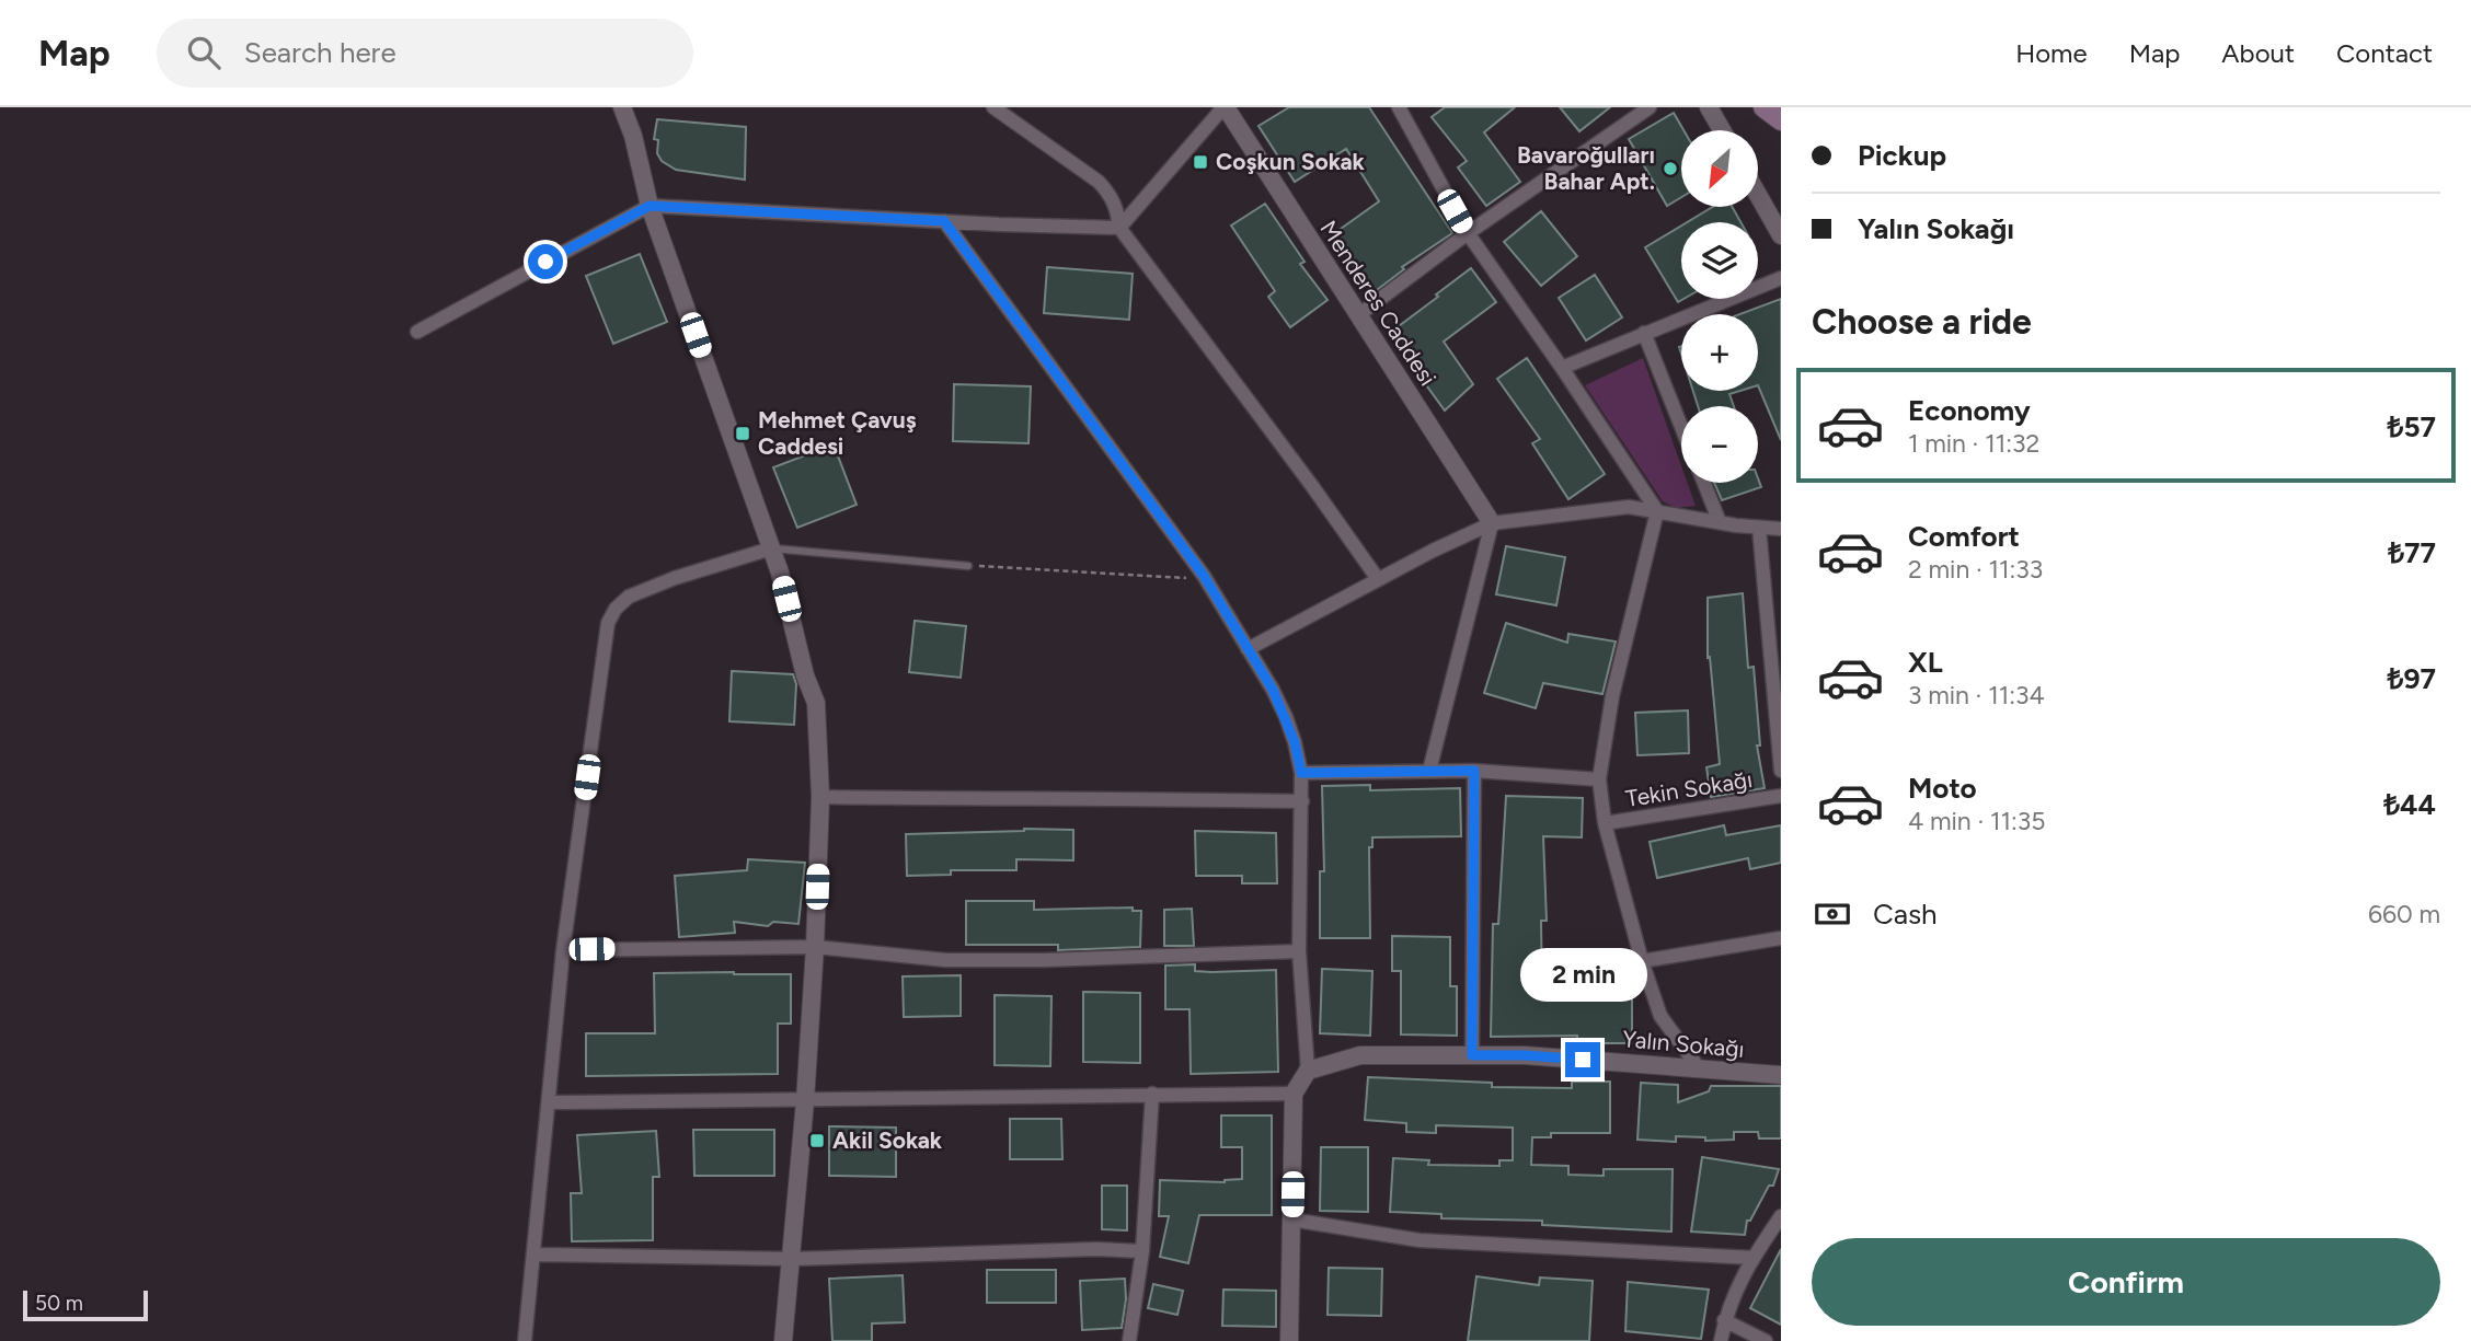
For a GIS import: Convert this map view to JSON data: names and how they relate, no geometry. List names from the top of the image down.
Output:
{
  "streets": {
    "street": ["Menderes Caddesi", "Tekin Sokağı", "Yalın Sokağı"]
  },
  "places": {
    "transit": ["Coşkun Sokak", "Mehmet Çavuş Caddesi", "Akil Sokak"],
    "other": ["Bavaroğulları Bahar Apt."]
  },
  "scale_bar": "50 m",
  "north": "bottom left",
  "page": {
    "header": "Map",
    "search": "Search here",
    "nav": [
      "Home",
      "Map",
      "About",
      "Contact"
    ],
    "banner": ["Pickup", "Yalın Sokağı"],
    "map_buttons": ["+", "−"],
    "heading": "Choose a ride",
    "list": [
      {
        "name": "Economy",
        "note": "1 min · 11:32",
        "value": "₺57"
      },
      {
        "name": "Comfort",
        "note": "2 min · 11:33",
        "value": "₺77"
      },
      {
        "name": "XL",
        "note": "3 min · 11:34",
        "value": "₺97"
      },
      {
        "name": "Moto",
        "note": "4 min · 11:35",
        "value": "₺44"
      }
    ],
    "pay": ["Cash", "660 m"],
    "bubble": "2 min",
    "buttons": "Confirm",
    "scale": "50 m"
  }
}
